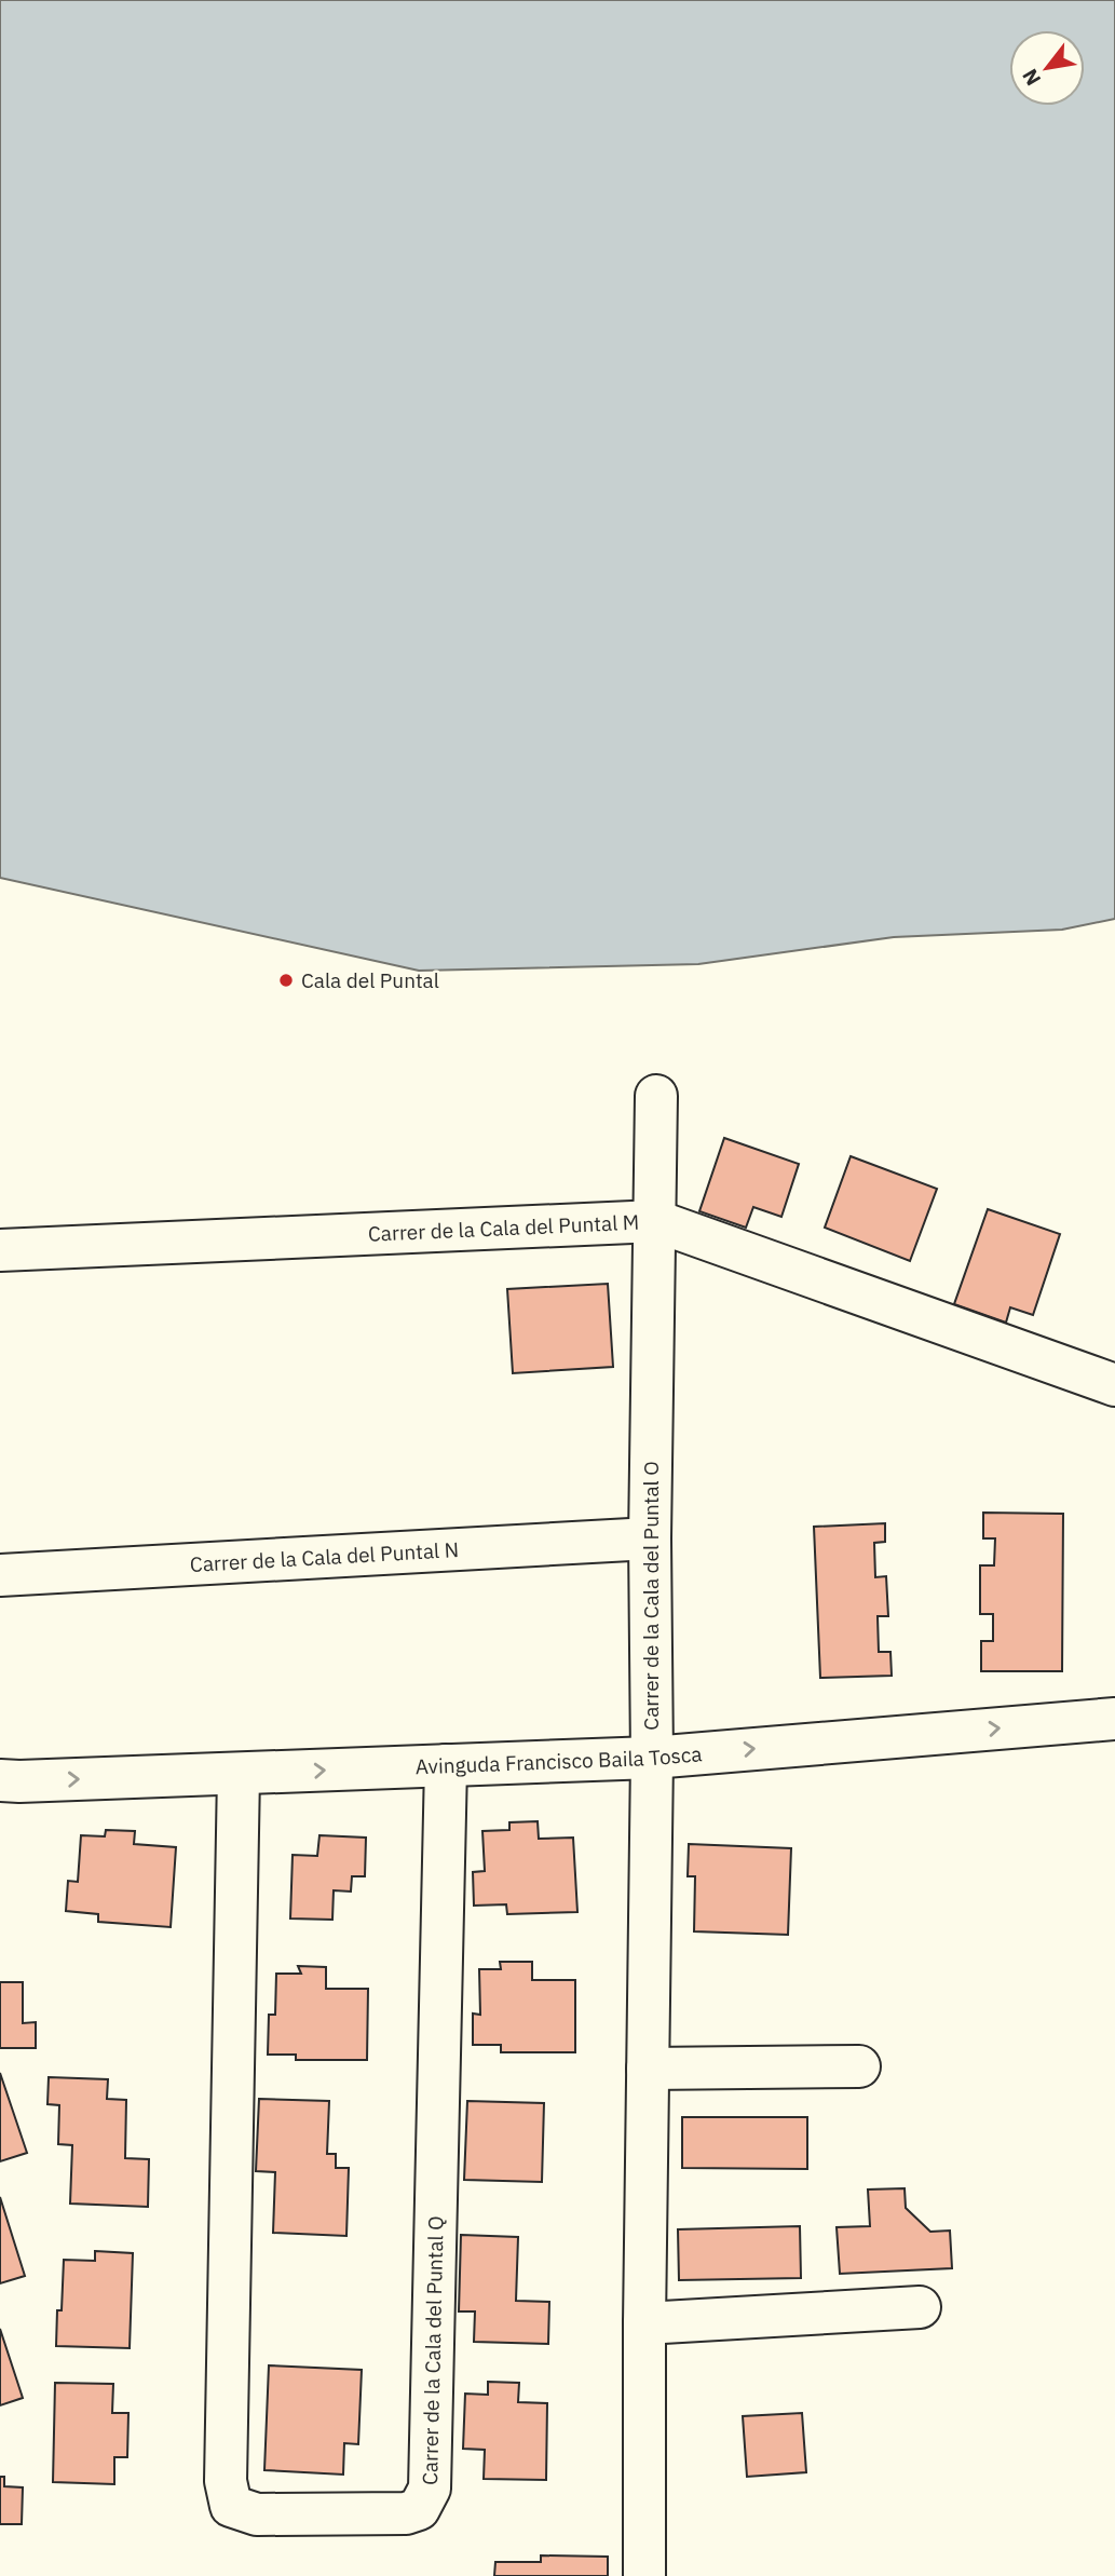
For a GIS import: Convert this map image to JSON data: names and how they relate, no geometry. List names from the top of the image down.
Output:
{
  "streets": {
    "street": [
      "Carrer de la Cala del Puntal M",
      "Carrer de la Cala del Puntal N",
      "Carrer de la Cala del Puntal O",
      "Avinguda Francisco Baila Tosca",
      "Carrer de la Cala del Puntal Q"
    ]
  },
  "crossings": [
    ["Carrer de la Cala del Puntal M", "Carrer de la Cala del Puntal O"],
    ["Carrer de la Cala del Puntal N", "Carrer de la Cala del Puntal O"],
    ["Carrer de la Cala del Puntal O", "Avinguda Francisco Baila Tosca"],
    ["Avinguda Francisco Baila Tosca", "Carrer de la Cala del Puntal Q"]
  ],
  "one_way": ["Avinguda Francisco Baila Tosca"],
  "places": ["Cala del Puntal"],
  "north": "bottom left"
}
